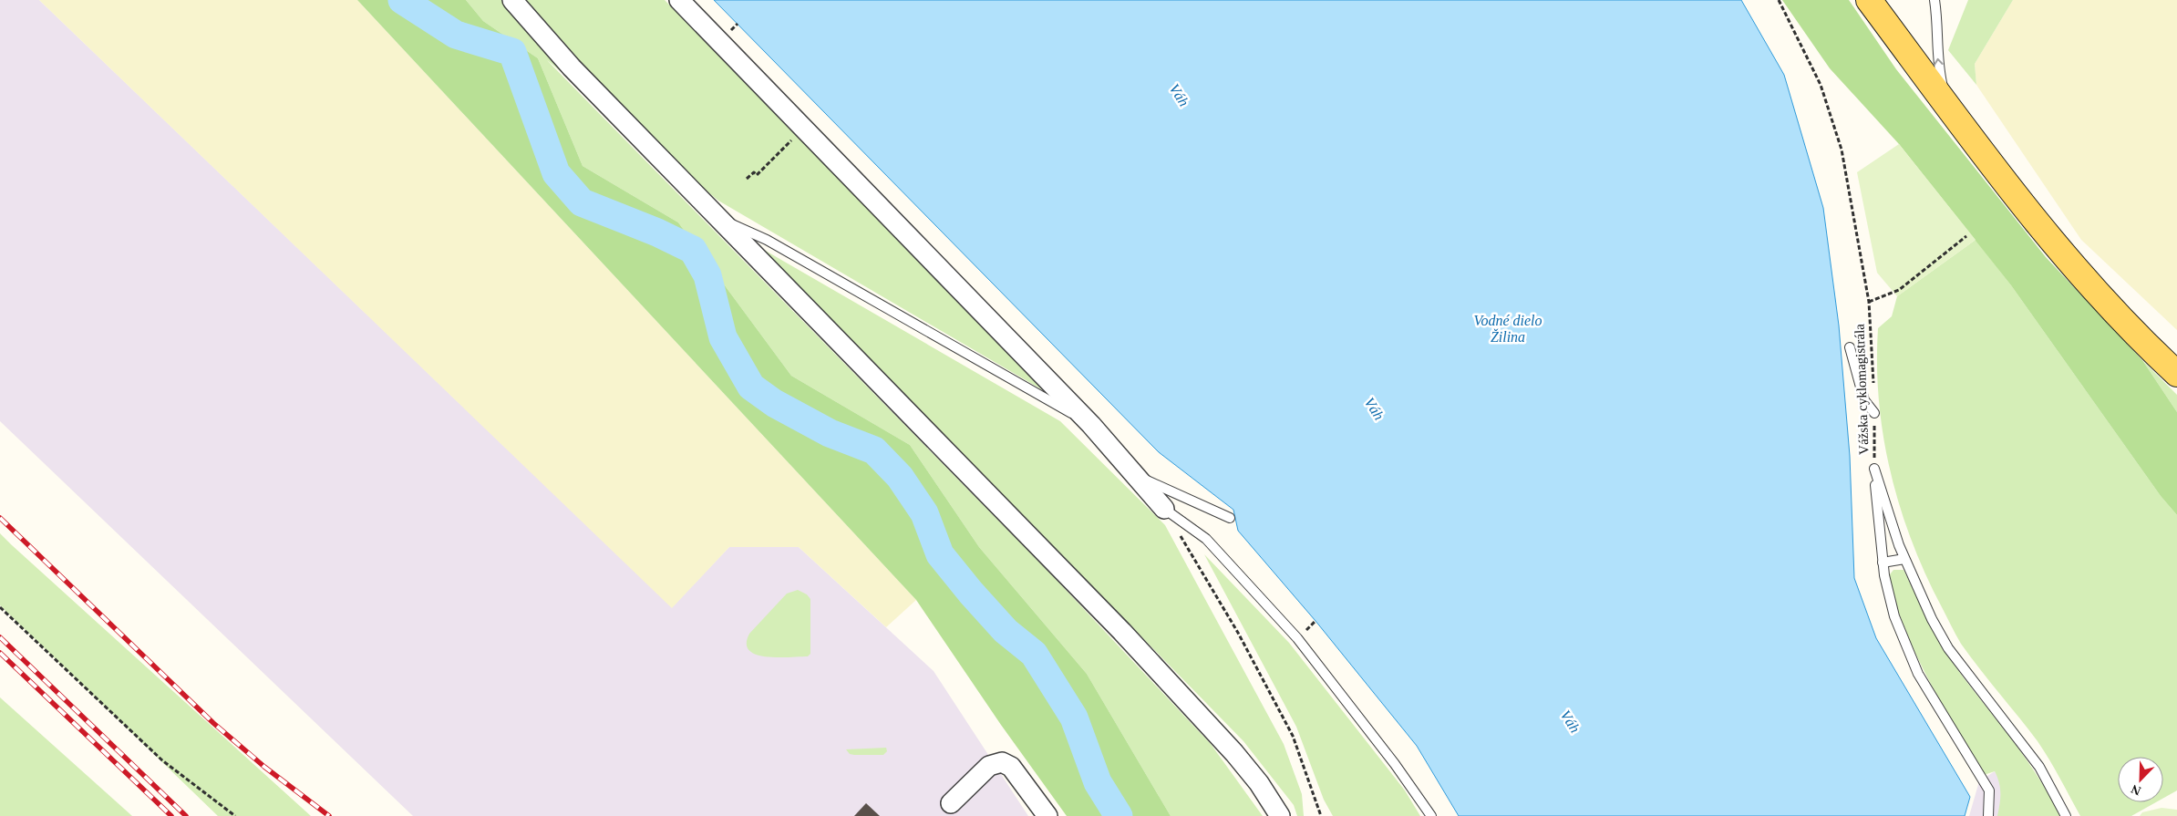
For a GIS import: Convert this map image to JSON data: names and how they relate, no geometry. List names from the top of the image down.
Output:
{
  "streets": {
    "path": ["Vážska cyklomagistrála"]
  },
  "water": ["Váh", "Vodné dielo Žilina"],
  "north": "bottom left"
}
